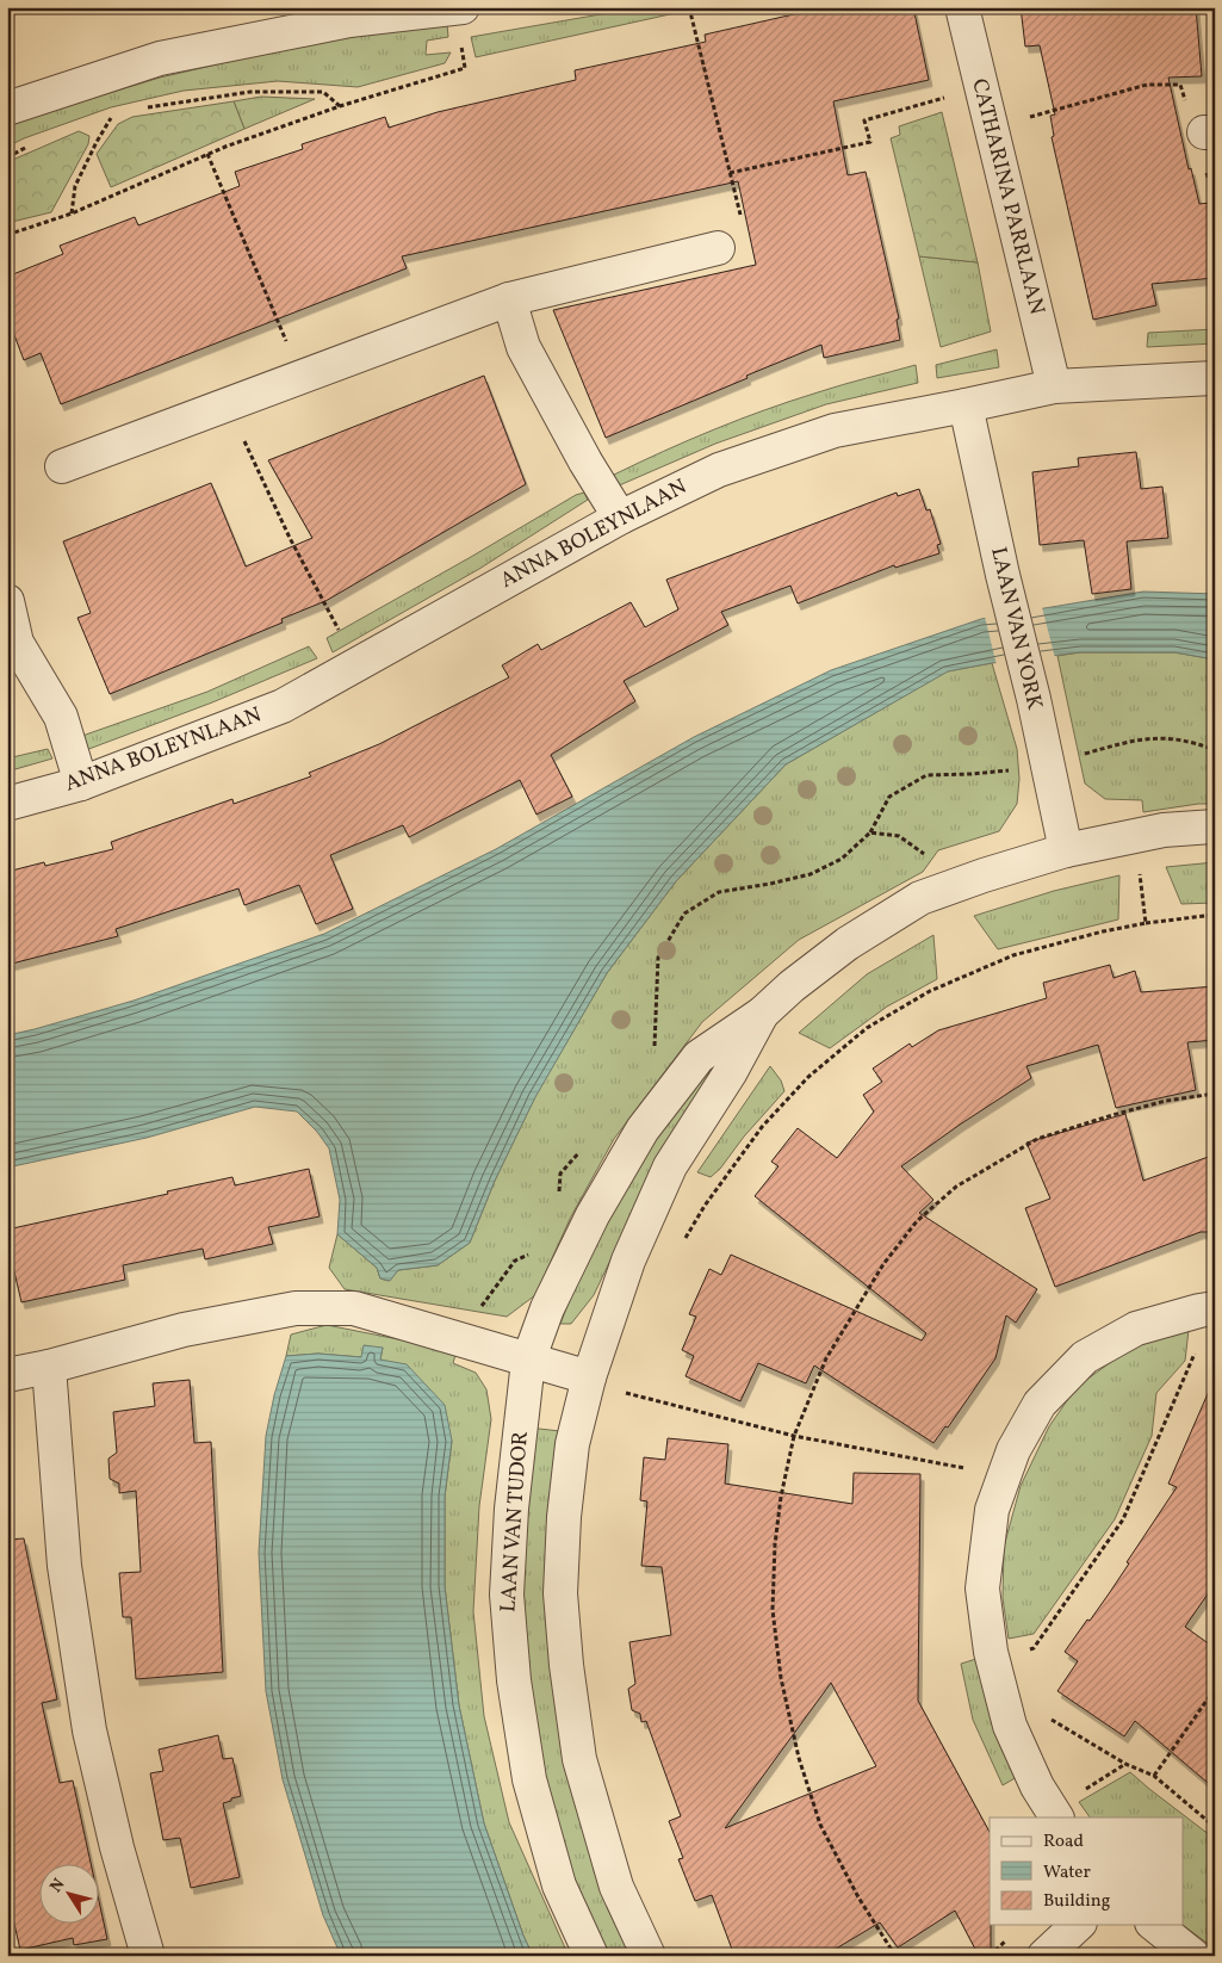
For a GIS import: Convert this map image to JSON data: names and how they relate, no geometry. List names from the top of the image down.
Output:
{
  "streets": {
    "street": [
      "CATHARINA PARRLAAN",
      "ANNA BOLEYNLAAN",
      "LAAN VAN YORK",
      "LAAN VAN TUDOR"
    ]
  },
  "crossings": [
    ["CATHARINA PARRLAAN", "ANNA BOLEYNLAAN"],
    ["ANNA BOLEYNLAAN", "LAAN VAN YORK"],
    ["LAAN VAN YORK", "LAAN VAN TUDOR"]
  ],
  "legend": ["Road", "Water", "Building"],
  "north": "top left"
}
